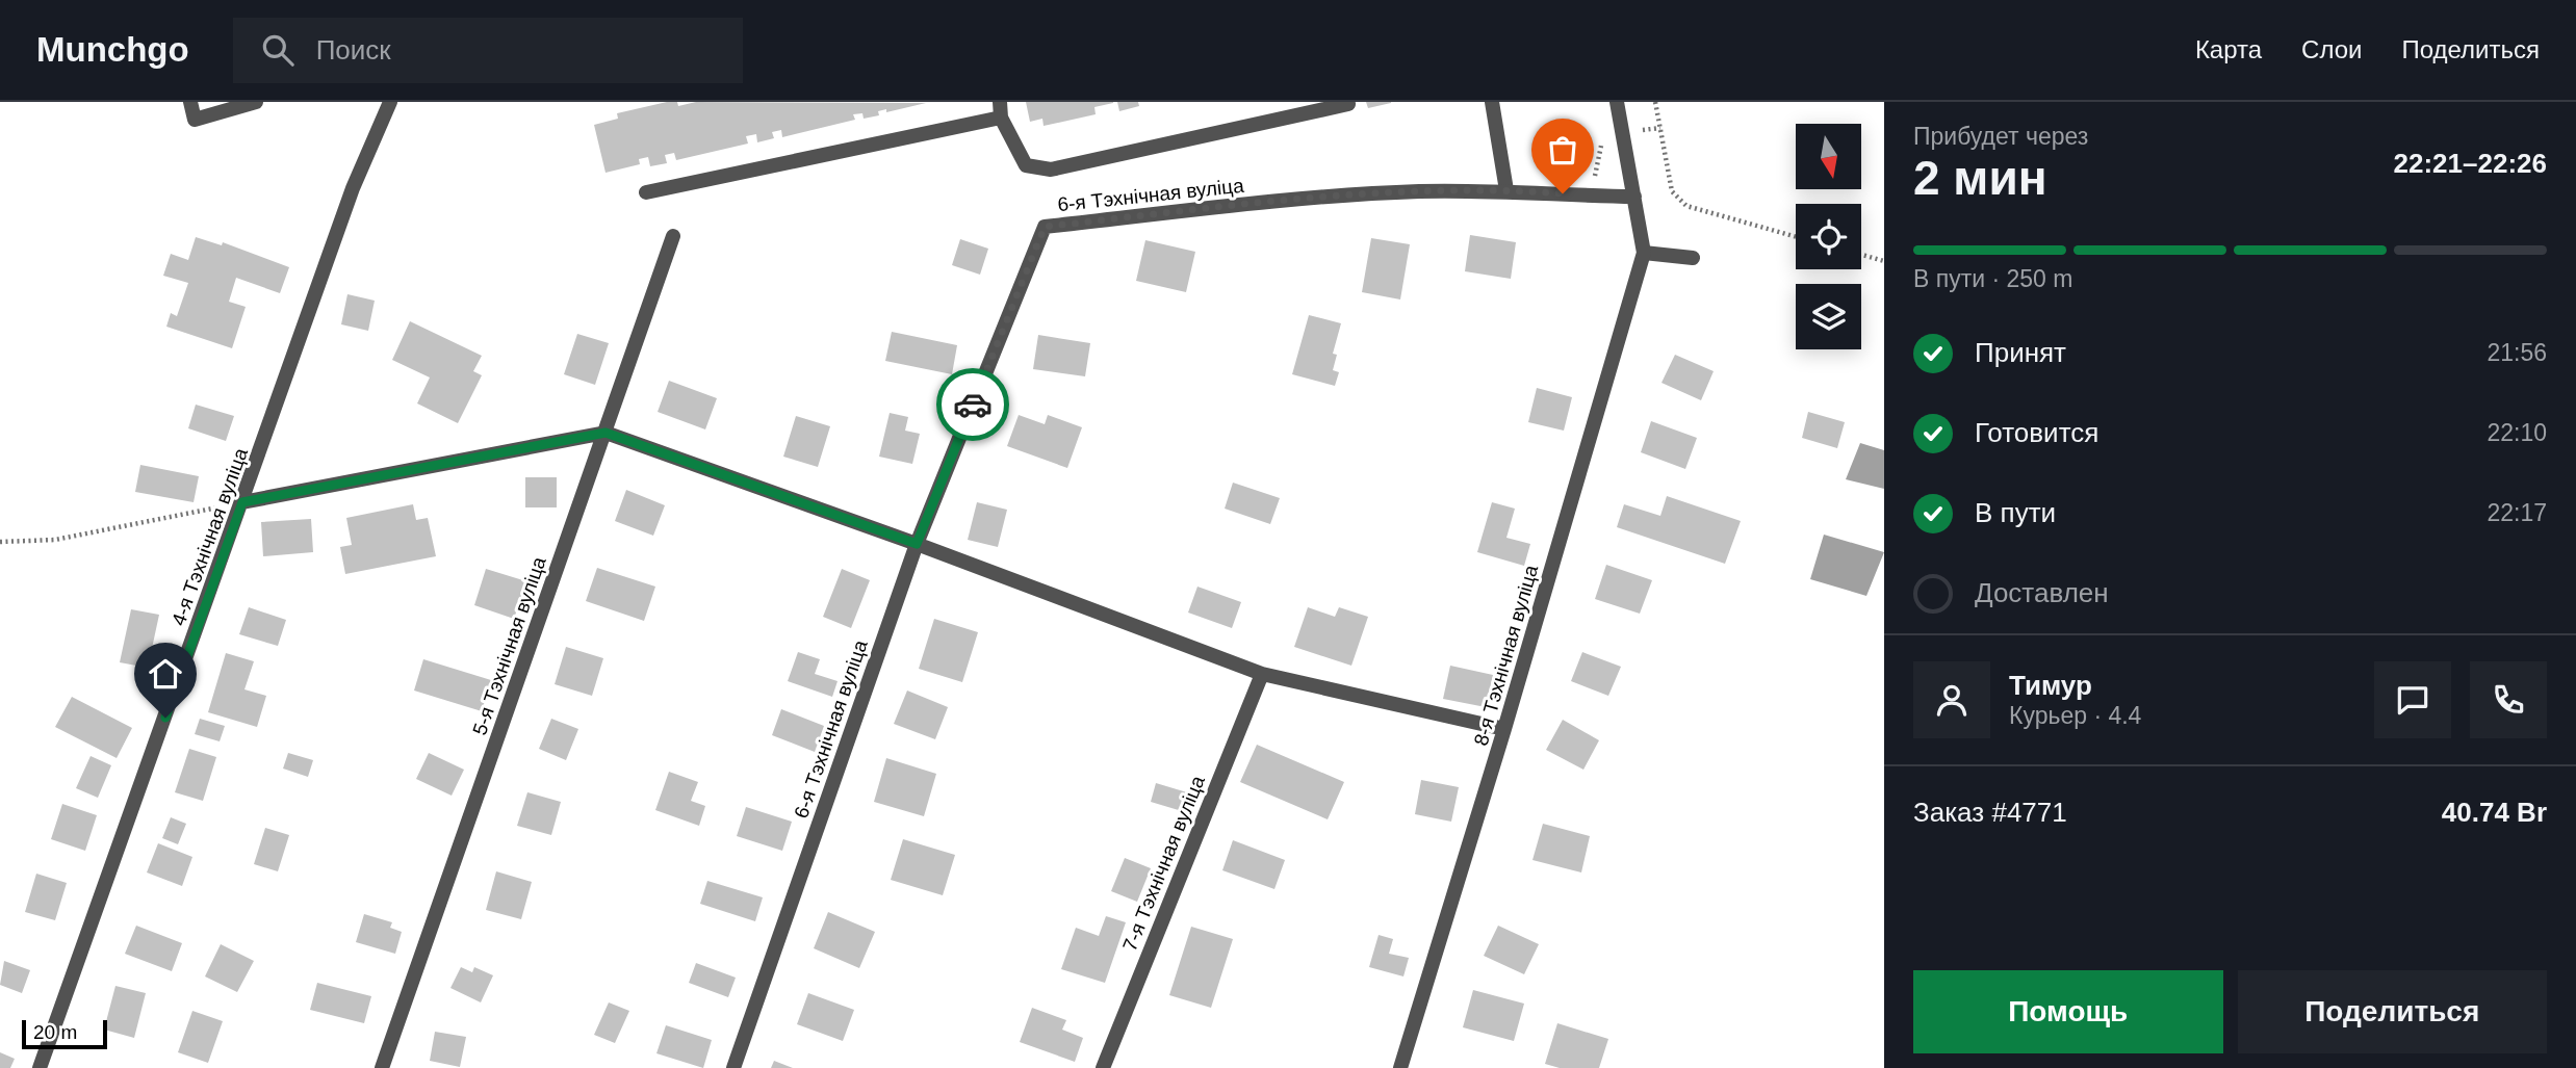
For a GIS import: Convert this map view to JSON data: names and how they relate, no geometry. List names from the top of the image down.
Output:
{
  "streets": {
    "street": [
      "6-я Тэхнічная вуліца",
      "4-я Тэхнічная вуліца",
      "5-я Тэхнічная вуліца",
      "8-я Тэхнічная вуліца",
      "7-я Тэхнічная вуліца"
    ]
  },
  "scale_bar": "20 m",
  "north": "bottom",
  "page": {
    "header": "Munchgo",
    "search": "Поиск",
    "nav": ["Карта", "Слои", "Поделиться"],
    "heading": ["2 мин", "Прибудет через", "22:21–22:26"],
    "panel": [
      "Тимур",
      "Курьер · 4.4",
      "Заказ #4771",
      "40.74 Br"
    ],
    "bar": "В пути · 250 m",
    "list": [
      ["Принят", "21:56"],
      ["Готовится", "22:10"],
      ["В пути", "22:17"],
      "Доставлен"
    ],
    "buttons": ["Помощь", "Поделиться"],
    "scale": "20 m"
  }
}
